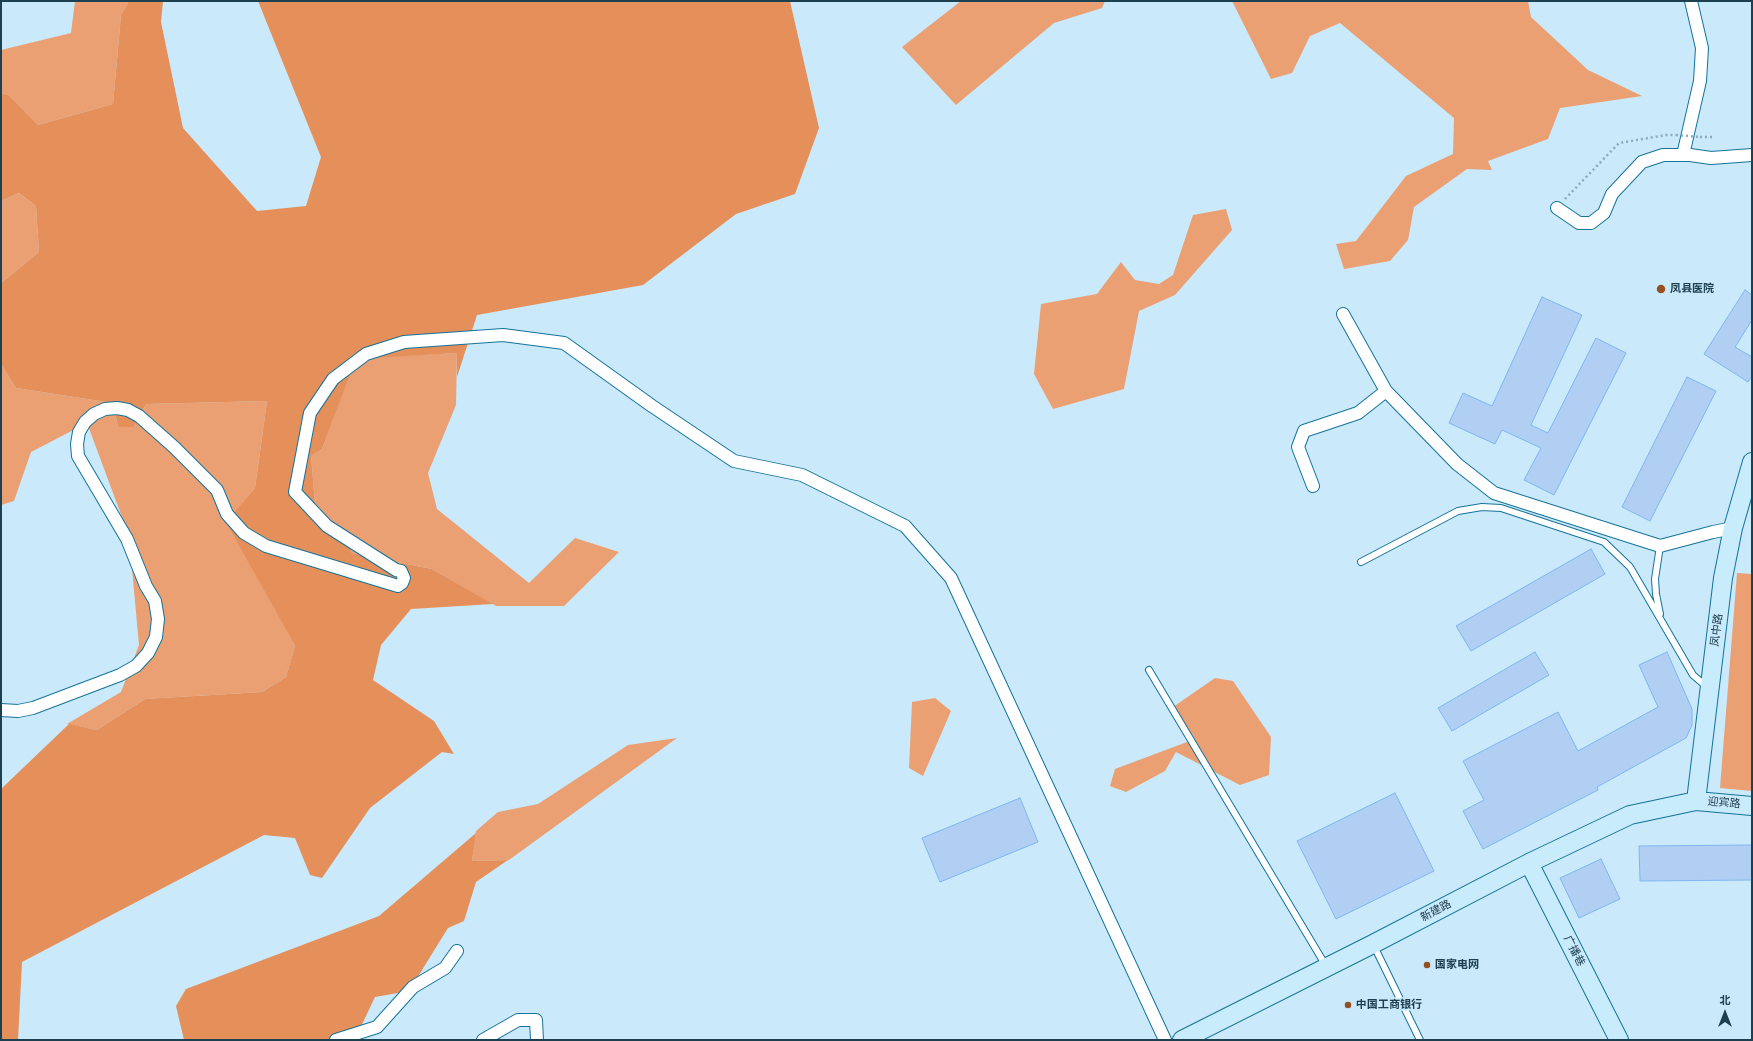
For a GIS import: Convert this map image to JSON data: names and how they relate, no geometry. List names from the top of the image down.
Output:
{
  "streets": {
    "main road": [
      "凤中路",
      "迎宾路",
      "新建路",
      "广播巷"
    ]
  },
  "crossings": [
    ["凤中路", "迎宾路"],
    ["凤中路", "新建路"],
    ["迎宾路", "新建路"],
    ["新建路", "广播巷"]
  ],
  "places": ["凤县医院", "国家电网", "中国工商银行"],
  "north": "top"
}
